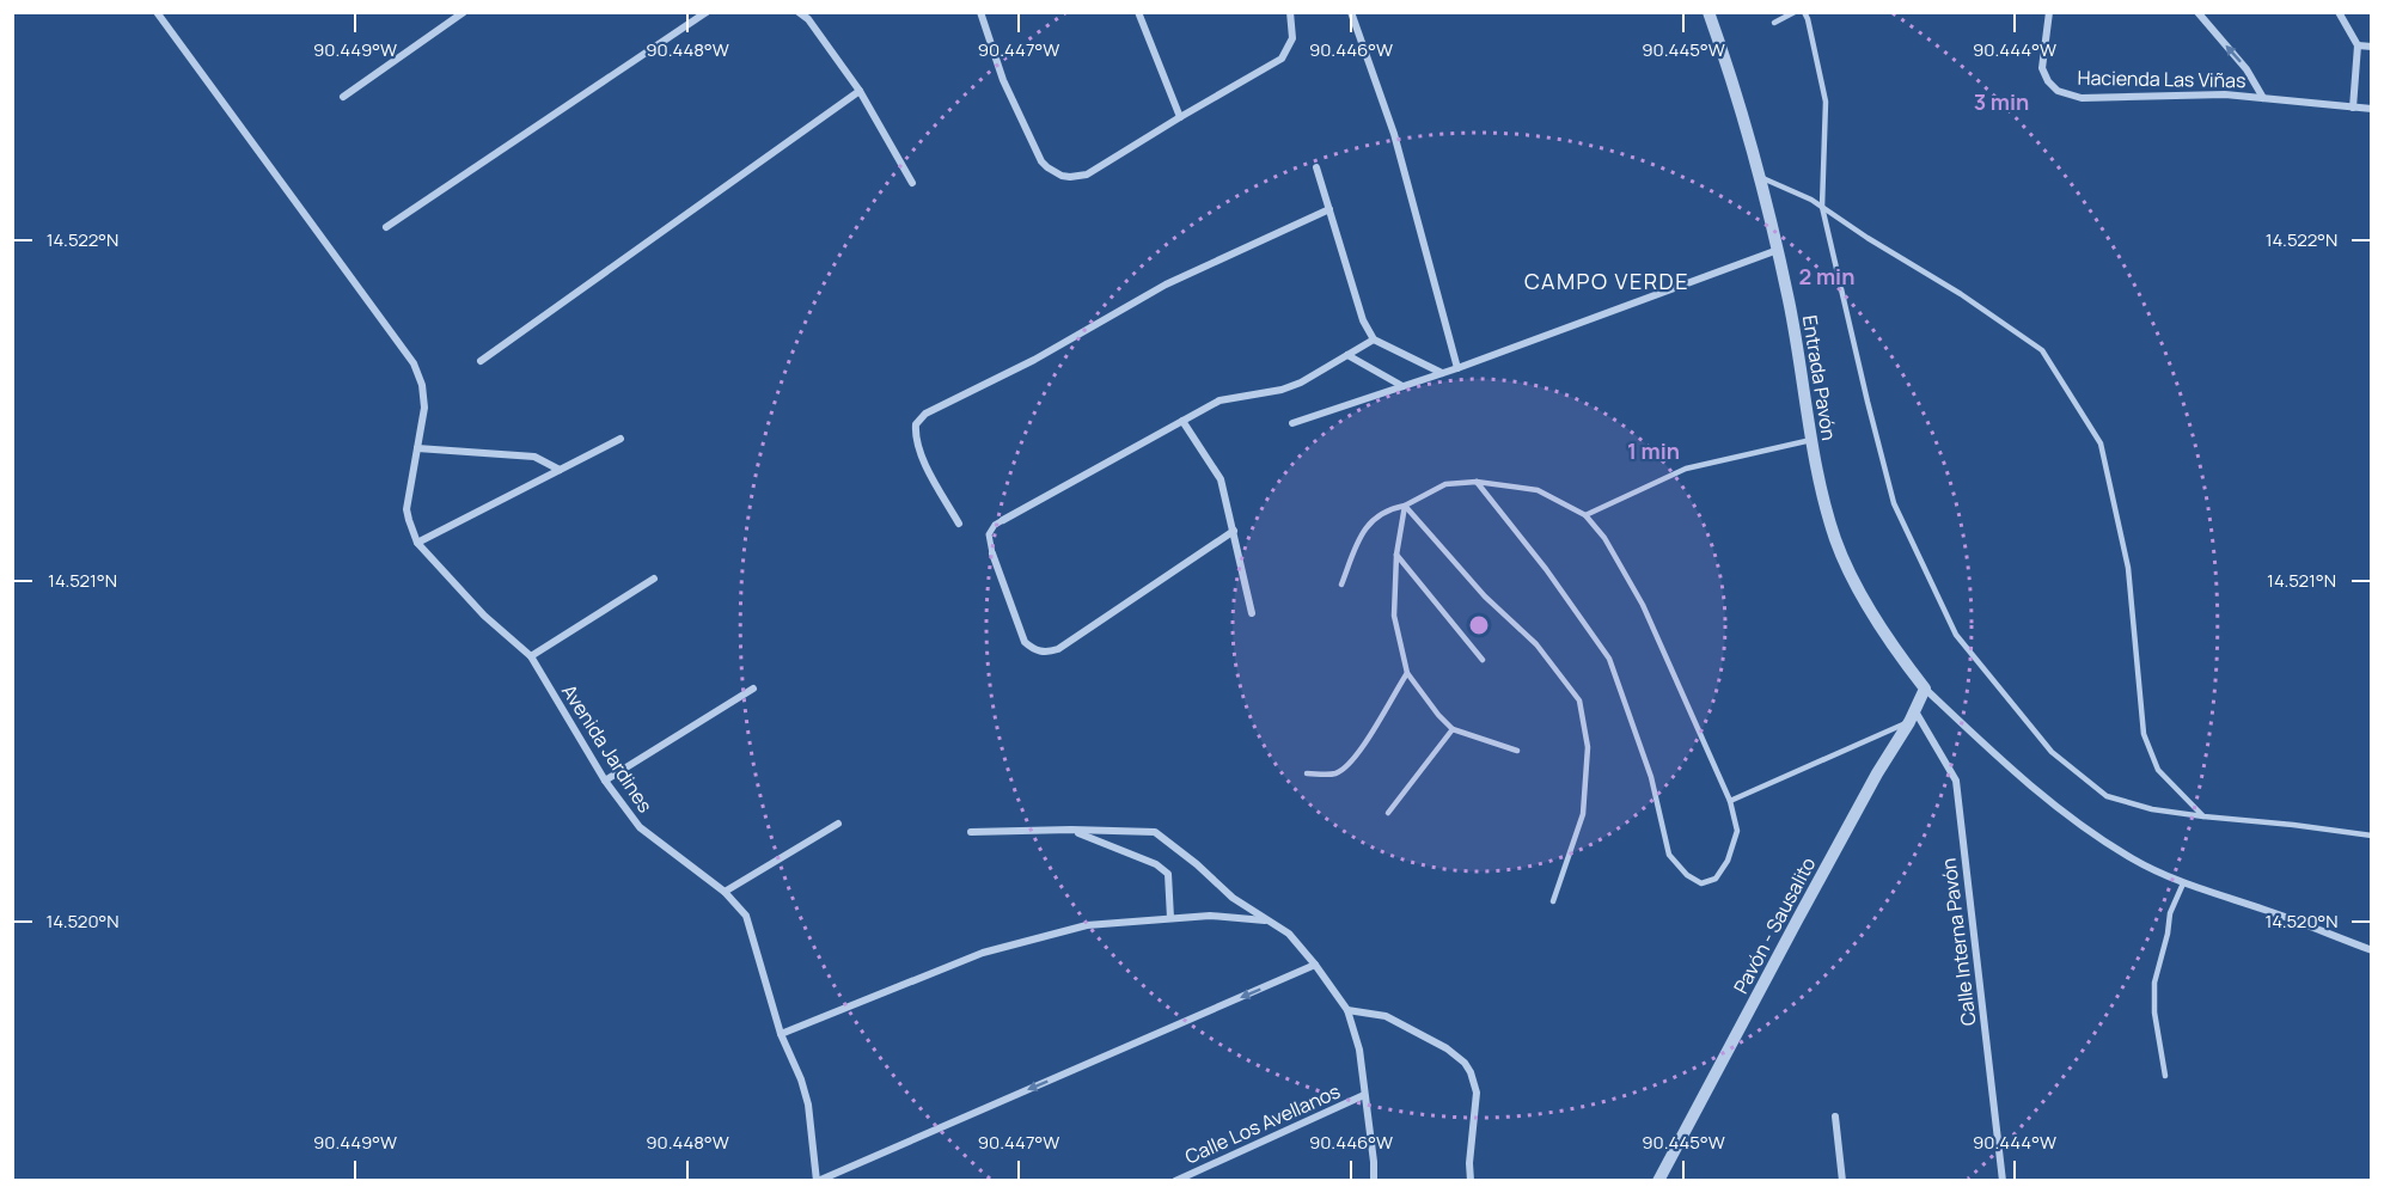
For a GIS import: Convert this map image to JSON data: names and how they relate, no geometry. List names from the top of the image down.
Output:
{
  "streets": {
    "street": [
      "Hacienda Las Viñas",
      "Entrada Pavón",
      "Avenida Jardines",
      "Pavón - Sausalito",
      "Calle Interna Pavón",
      "Calle Los Avellanos"
    ]
  },
  "crossings": [
    ["Entrada Pavón", "Pavón - Sausalito"],
    ["Pavón - Sausalito", "Calle Interna Pavón"]
  ],
  "districts": ["CAMPO VERDE"],
  "coordinates": [
    "90.449°W",
    "90.448°W",
    "90.447°W",
    "90.446°W",
    "90.445°W",
    "90.444°W",
    "14.522°N",
    "14.521°N",
    "14.520°N"
  ],
  "rings": ["3 min", "2 min", "1 min"]
}
